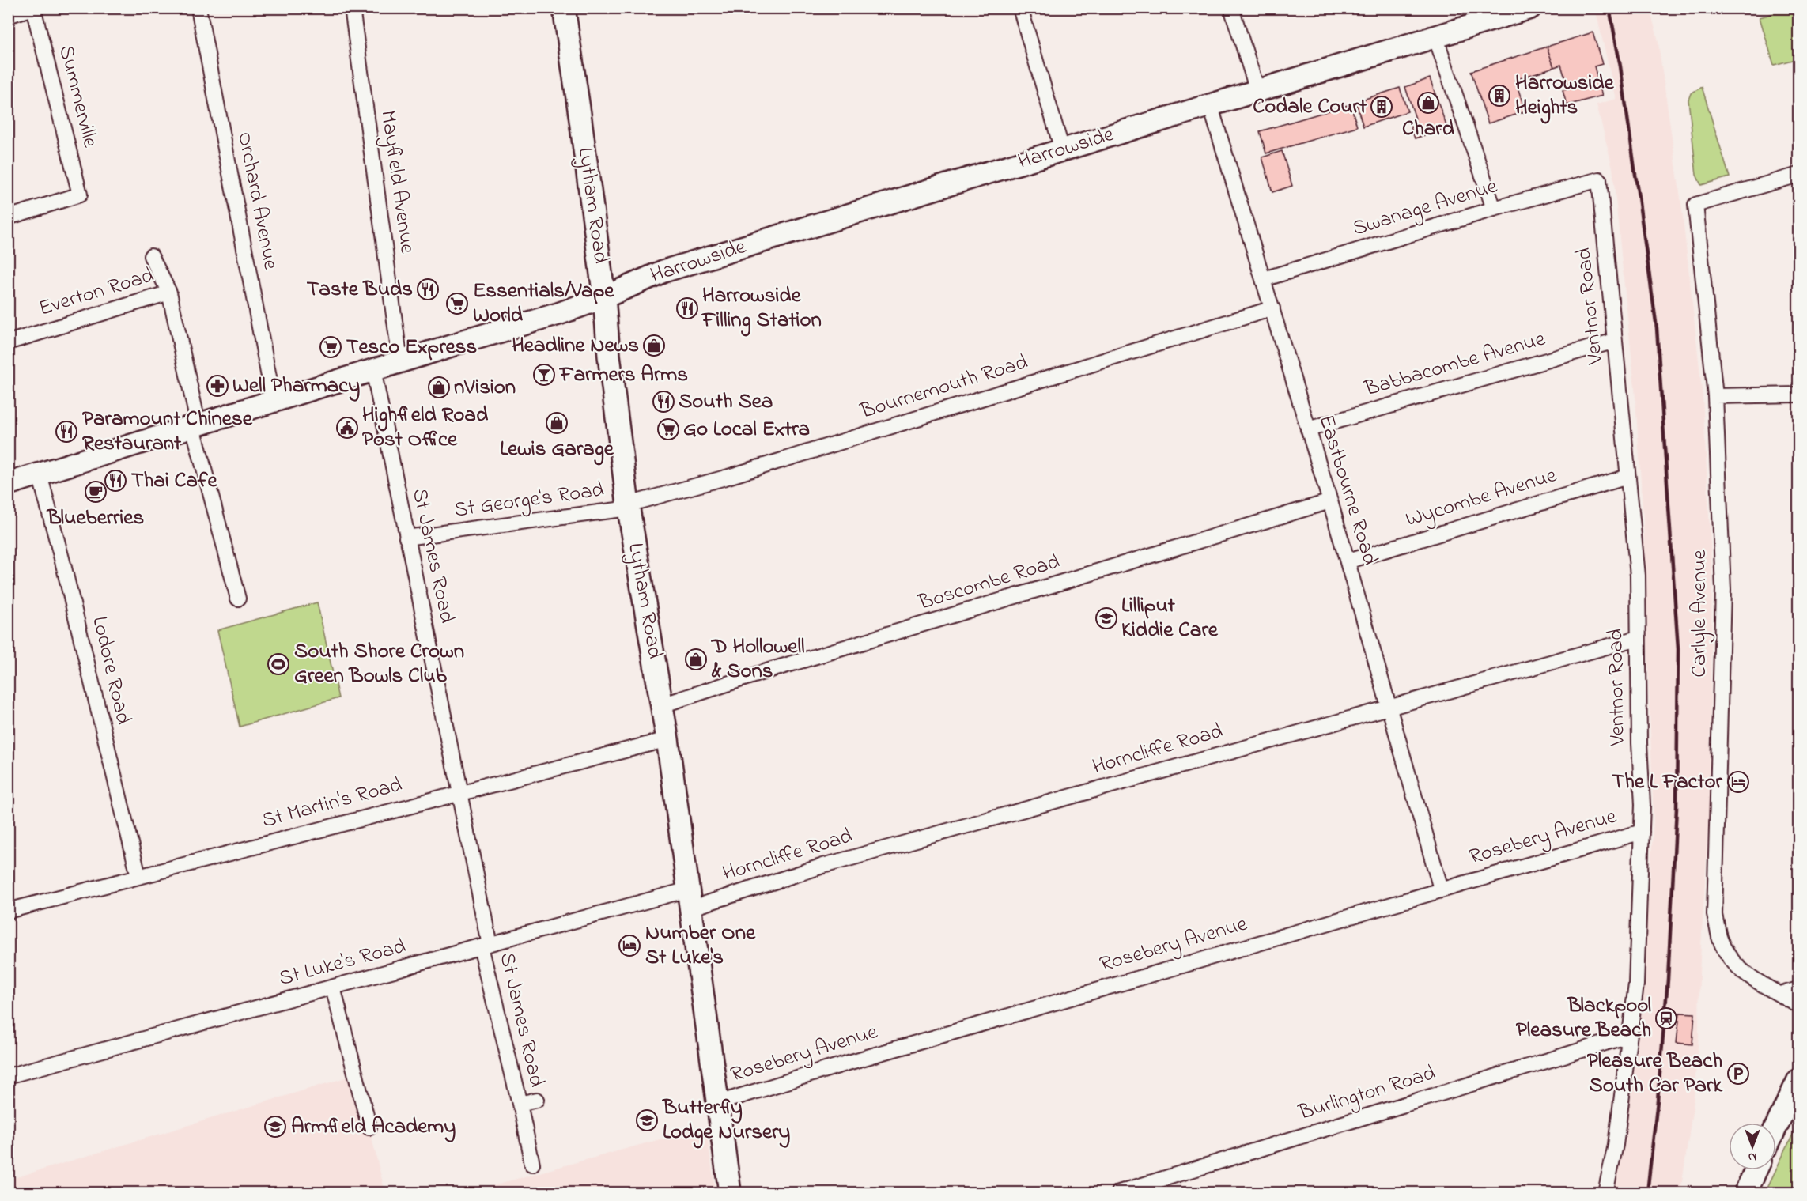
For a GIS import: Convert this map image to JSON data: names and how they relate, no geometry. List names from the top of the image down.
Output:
{
  "streets": {
    "street": [
      "Summerville",
      "Harrowside",
      "Mayfield Avenue",
      "Orchard Avenue",
      "Lytham Road",
      "Swanage Avenue",
      "Everton Road",
      "Ventnor Road",
      "Babbacombe Avenue",
      "Bournemouth Road",
      "Eastbourne Road",
      "Wycombe Avenue",
      "St George's Road",
      "St James Road",
      "Boscombe Road",
      "Carlyle Avenue",
      "Lodore Road",
      "Horncliffe Road",
      "St Martin's Road",
      "Rosebery Avenue",
      "St Luke's Road",
      "Burlington Road"
    ]
  },
  "crossings": [
    ["Harrowside", "Mayfield Avenue"],
    ["Harrowside", "Orchard Avenue"],
    ["Harrowside", "Lytham Road"],
    ["Harrowside", "Eastbourne Road"],
    ["Harrowside", "St James Road"],
    ["Harrowside", "Lodore Road"],
    ["Lytham Road", "Bournemouth Road"],
    ["Lytham Road", "St George's Road"],
    ["Lytham Road", "Boscombe Road"],
    ["Lytham Road", "Horncliffe Road"],
    ["Lytham Road", "St Martin's Road"],
    ["Lytham Road", "Rosebery Avenue"],
    ["Lytham Road", "St Luke's Road"],
    ["Swanage Avenue", "Ventnor Road"],
    ["Swanage Avenue", "Eastbourne Road"],
    ["Ventnor Road", "Babbacombe Avenue"],
    ["Ventnor Road", "Wycombe Avenue"],
    ["Ventnor Road", "Horncliffe Road"],
    ["Ventnor Road", "Rosebery Avenue"],
    ["Ventnor Road", "Burlington Road"],
    ["Babbacombe Avenue", "Eastbourne Road"],
    ["Bournemouth Road", "Eastbourne Road"],
    ["Bournemouth Road", "St George's Road"],
    ["Eastbourne Road", "Wycombe Avenue"],
    ["Eastbourne Road", "Boscombe Road"],
    ["Eastbourne Road", "Horncliffe Road"],
    ["Eastbourne Road", "Rosebery Avenue"],
    ["St George's Road", "St James Road"],
    ["St James Road", "St Martin's Road"],
    ["St James Road", "St Luke's Road"],
    ["Lodore Road", "St Martin's Road"],
    ["Horncliffe Road", "St Luke's Road"]
  ],
  "places": {
    "building": ["Harrowside Heights", "Codale Court"],
    "shop": [
      "Chard",
      "Headline News",
      "nVision",
      "Lewis Garage",
      "D Hollowell & Sons"
    ],
    "restaurant": [
      "Taste Buds",
      "Harrowside Filling Station",
      "South Sea",
      "Paramount Chinese Restaurant",
      "Thai Cafe"
    ],
    "supermarket": ["Essentials/Vape World", "Tesco Express", "Go Local Extra"],
    "bar": ["Farmers Arms"],
    "pharmacy": ["Well Pharmacy"],
    "public building": ["Highfield Road Post Office"],
    "cafe": ["Blueberries"],
    "school or university": ["Lilliput Kiddie Care", "Butterfly Lodge Nursery", "Armfield Academy"],
    "sports": ["South Shore Crown Green Bowls Club"],
    "hotel": ["The L Factor", "Number One St Luke's"],
    "station": ["Blackpool Pleasure Beach"],
    "parking": ["Pleasure Beach South Car Park"]
  },
  "north": "bottom"
}
